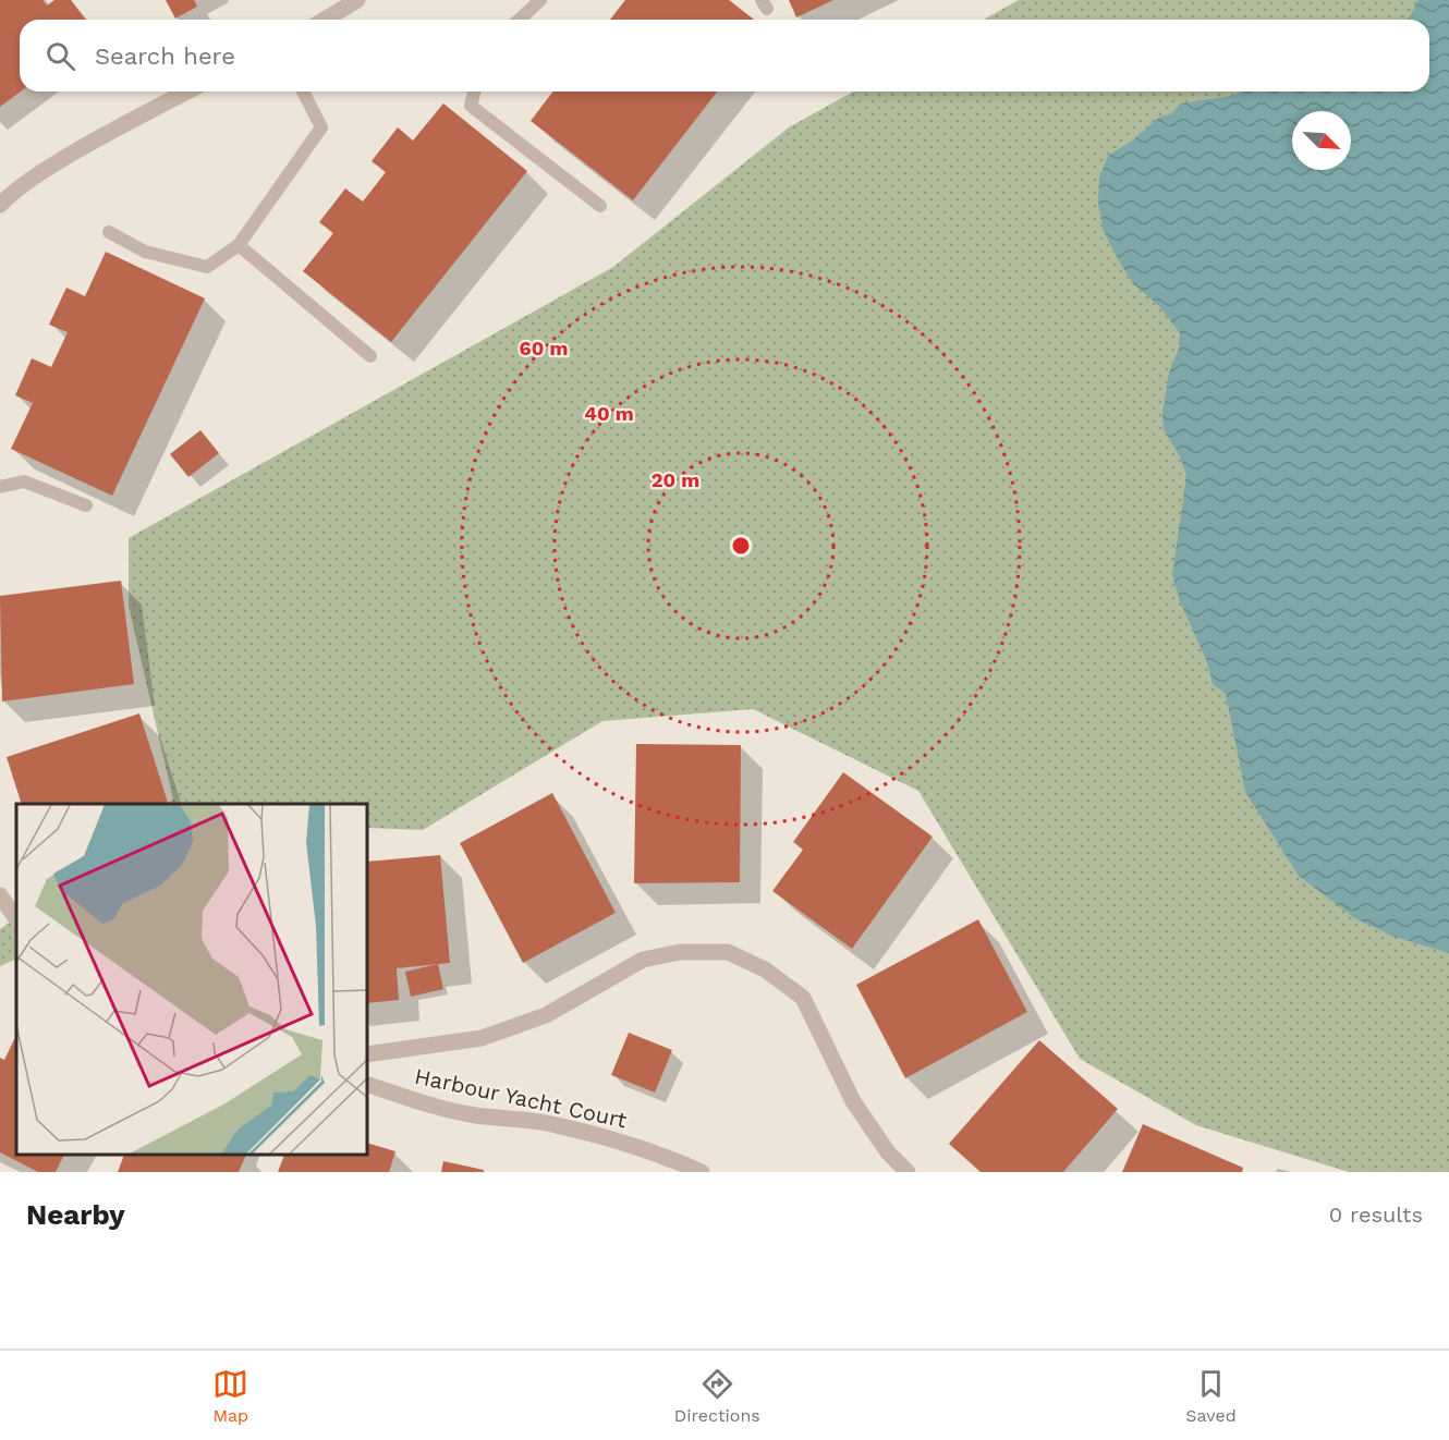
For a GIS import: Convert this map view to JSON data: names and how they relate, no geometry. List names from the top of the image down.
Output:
{
  "streets": {
    "street": ["Harbour Yacht Court"]
  },
  "north": "bottom right",
  "page": {
    "search": "Search here",
    "heading": ["Nearby", "0 results"],
    "nav": ["Map", "Directions", "Saved"]
  },
  "rings": ["60 m", "40 m", "20 m"]
}
